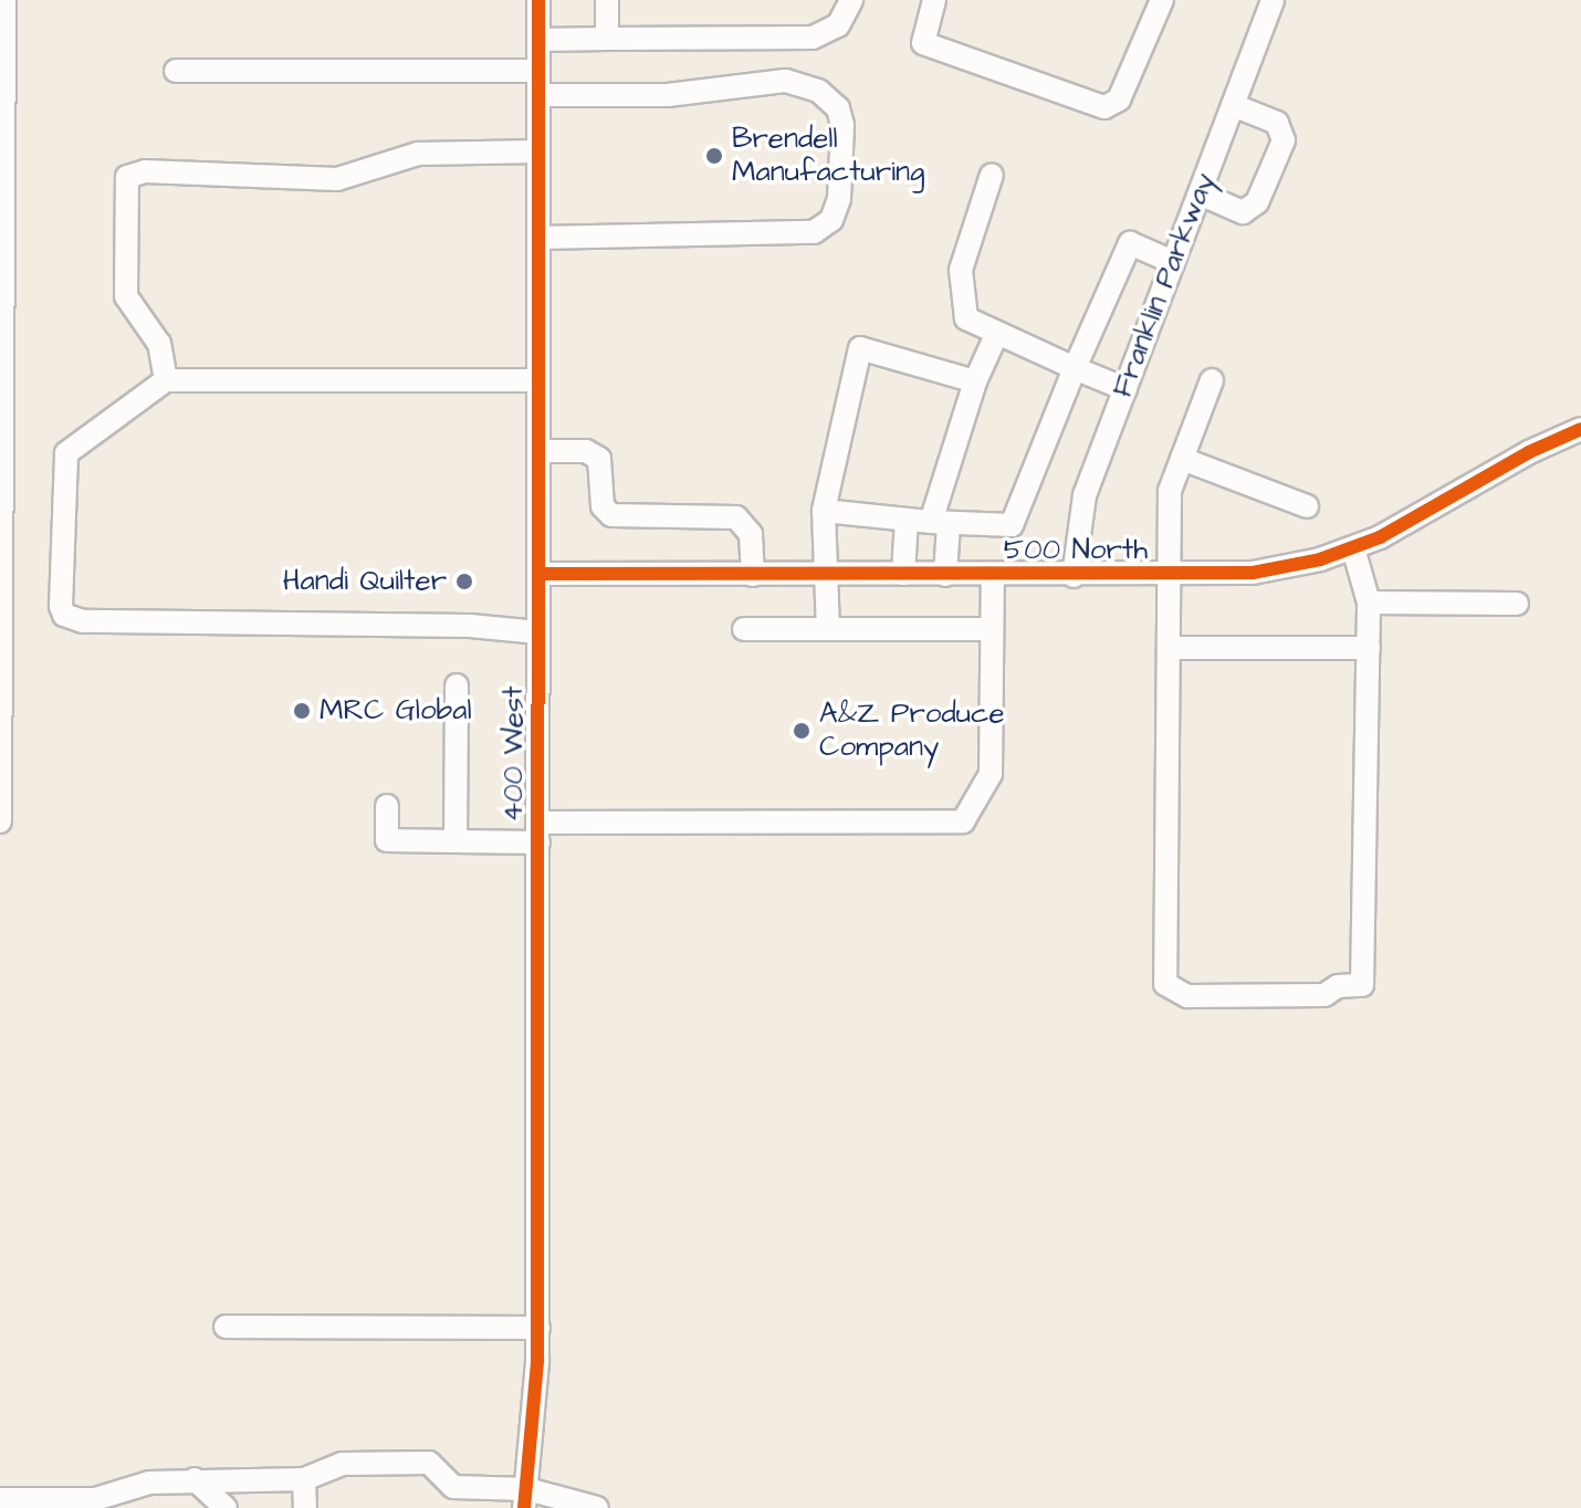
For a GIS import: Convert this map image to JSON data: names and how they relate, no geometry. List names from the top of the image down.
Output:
{
  "streets": {
    "street": ["Franklin Parkway", "500 North", "400 West"]
  },
  "crossings": [
    ["Franklin Parkway", "500 North"],
    ["500 North", "400 West"]
  ],
  "places": [
    "Brendell Manufacturing",
    "Handi Quilter",
    "MRC Global",
    "A&Z Produce Company"
  ]
}
